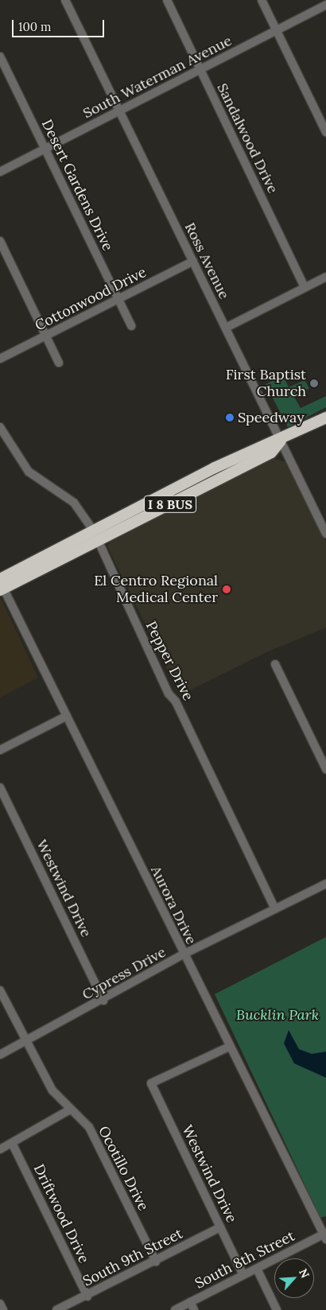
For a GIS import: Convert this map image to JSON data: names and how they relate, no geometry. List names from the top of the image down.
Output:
{
  "streets": {
    "highway": ["I 8 BUS"],
    "street": [
      "South Waterman Avenue",
      "Sandalwood Drive",
      "Desert Gardens Drive",
      "Ross Avenue",
      "Cottonwood Drive",
      "Pepper Drive",
      "Westwind Drive",
      "Aurora Drive",
      "Cypress Drive",
      "Ocotillo Drive",
      "Driftwood Drive",
      "South 9th Street",
      "South 8th Street"
    ]
  },
  "crossings": [
    ["South Waterman Avenue", "Sandalwood Drive"],
    ["South Waterman Avenue", "Desert Gardens Drive"],
    ["South Waterman Avenue", "Ross Avenue"],
    ["Desert Gardens Drive", "Cottonwood Drive"],
    ["Ross Avenue", "Cottonwood Drive"],
    ["Ross Avenue", "I 8 BUS"],
    ["I 8 BUS", "Pepper Drive"],
    ["I 8 BUS", "Aurora Drive"],
    ["Pepper Drive", "Cypress Drive"],
    ["Westwind Drive", "Aurora Drive"],
    ["Westwind Drive", "Cypress Drive"],
    ["Westwind Drive", "South 9th Street"],
    ["Westwind Drive", "South 8th Street"],
    ["Aurora Drive", "Cypress Drive"],
    ["Aurora Drive", "South 8th Street"],
    ["Cypress Drive", "Ocotillo Drive"],
    ["Ocotillo Drive", "South 9th Street"],
    ["Driftwood Drive", "South 9th Street"]
  ],
  "parks": ["Bucklin Park"],
  "places": ["First Baptist Church", "Speedway", "El Centro Regional Medical Center"],
  "scale_bar": "100 m",
  "north": "top right"
}
